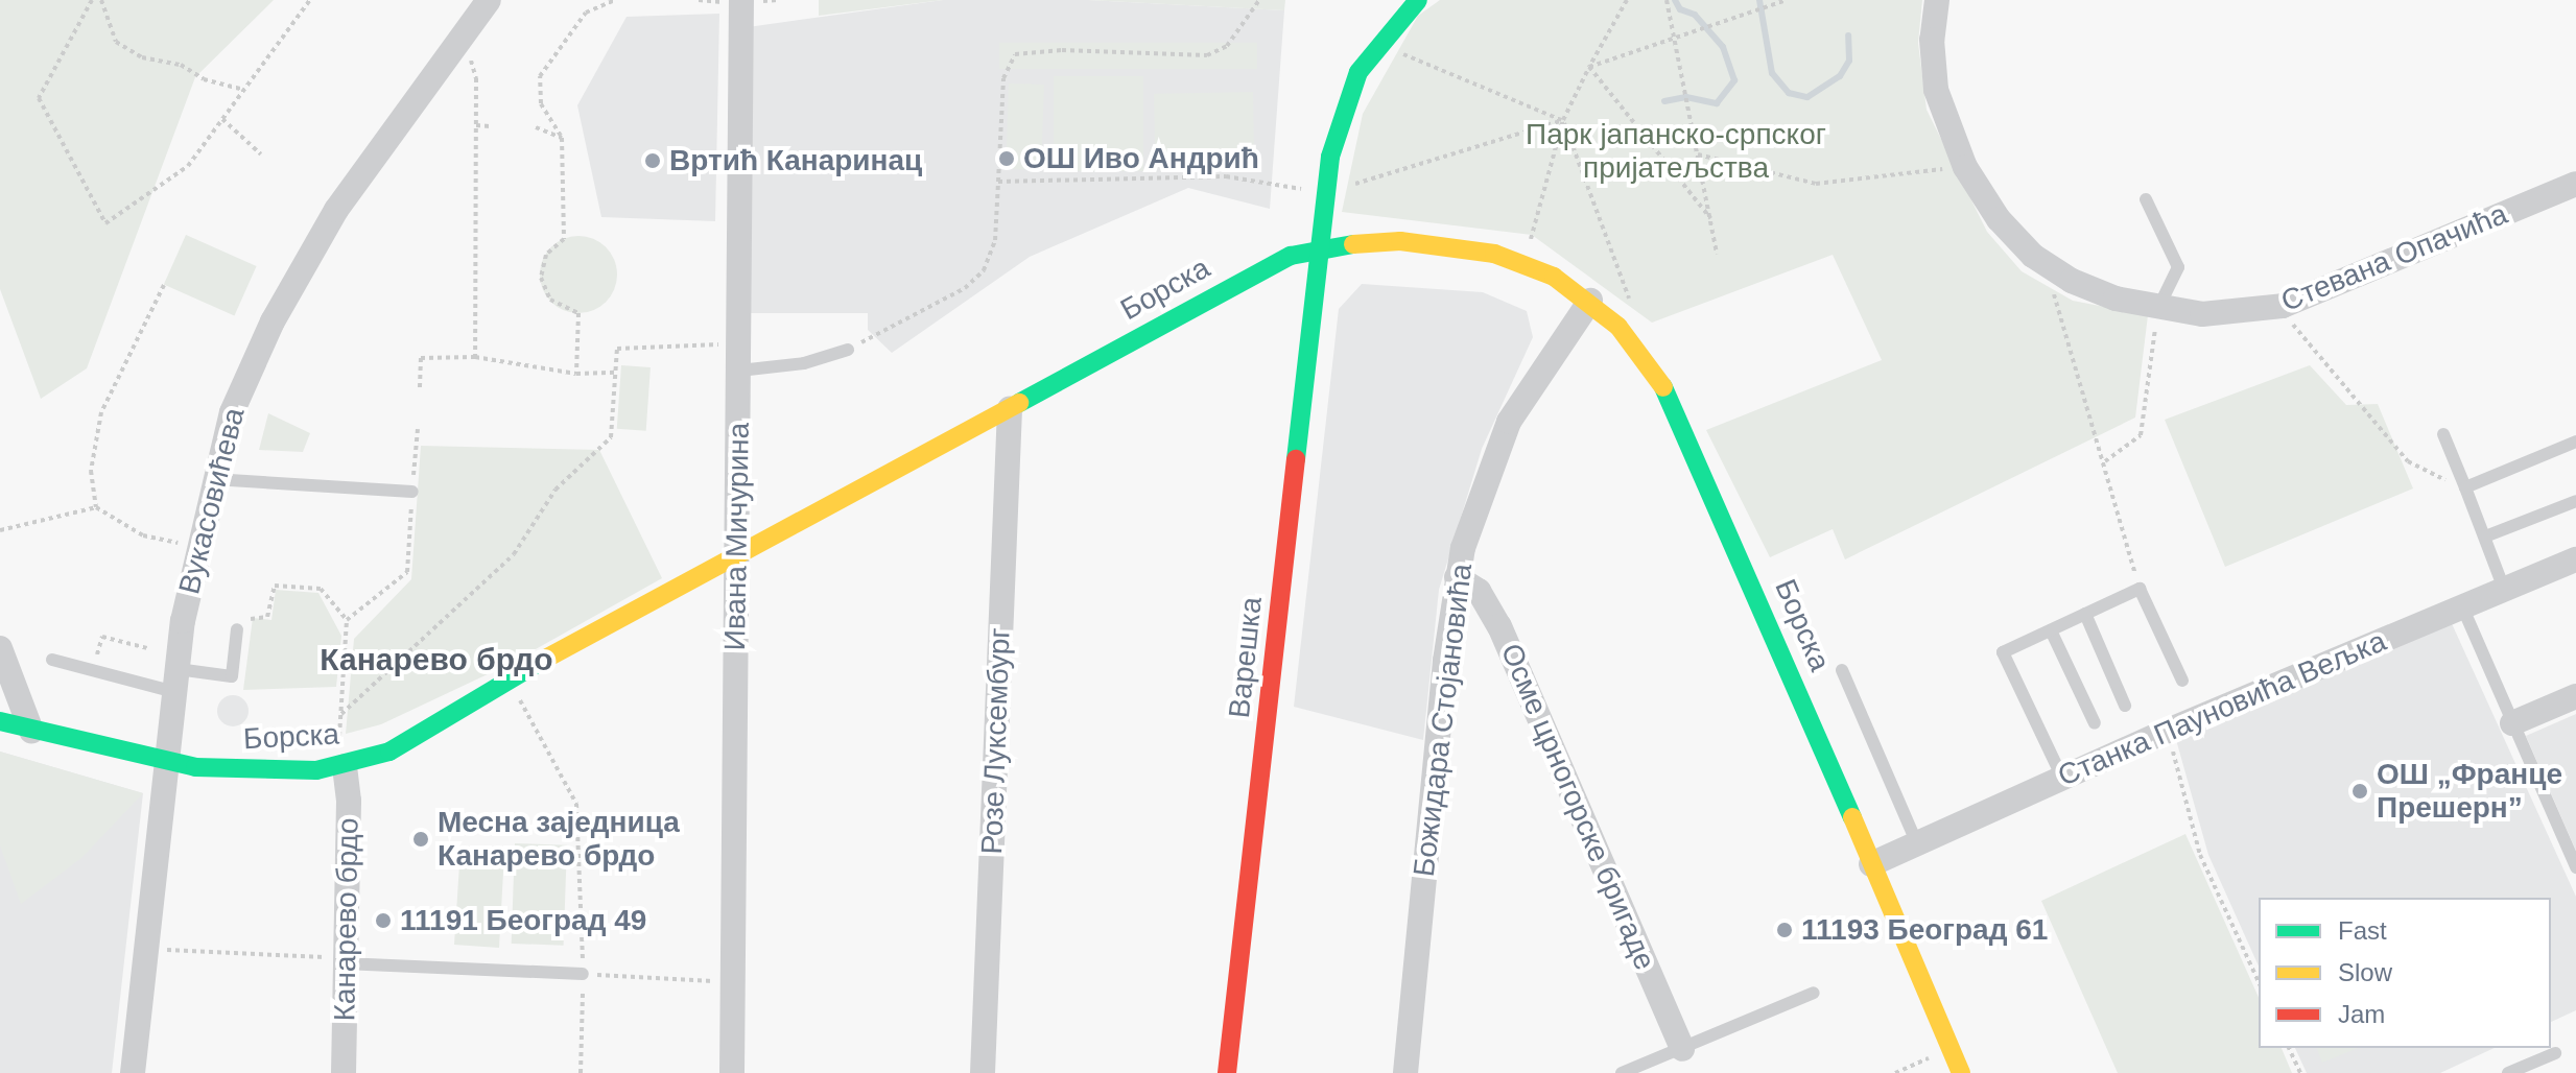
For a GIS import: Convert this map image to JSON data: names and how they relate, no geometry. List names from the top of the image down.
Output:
{
  "streets": {
    "main road": ["Борска", "Варешка"],
    "street": [
      "Стевана Опачића",
      "Вукасовићева",
      "Ивана Мичурина",
      "Станка Пауновића Вељка",
      "Божидара Стојановића",
      "Розе Луксембург",
      "Осме црногорске бригаде",
      "Канарево брдо"
    ]
  },
  "crossings": [
    ["Борска", "Вукасовићева"],
    ["Борска", "Ивана Мичурина"],
    ["Борска", "Варешка"],
    ["Борска", "Станка Пауновића Вељка"],
    ["Борска", "Божидара Стојановића"],
    ["Борска", "Розе Луксембург"],
    ["Борска", "Канарево брдо"],
    ["Божидара Стојановића", "Осме црногорске бригаде"]
  ],
  "districts": ["Канарево брдо"],
  "parks": ["Парк јапанско-српског пријатељства"],
  "places": [
    "ОШ Иво Андрић",
    "Вртић Канаринац",
    "ОШ „Франце Прешерн”",
    "Месна заједница Канарево брдо",
    "11191 Београд 49",
    "11193 Београд 61"
  ],
  "legend": ["Fast", "Slow", "Jam"]
}
